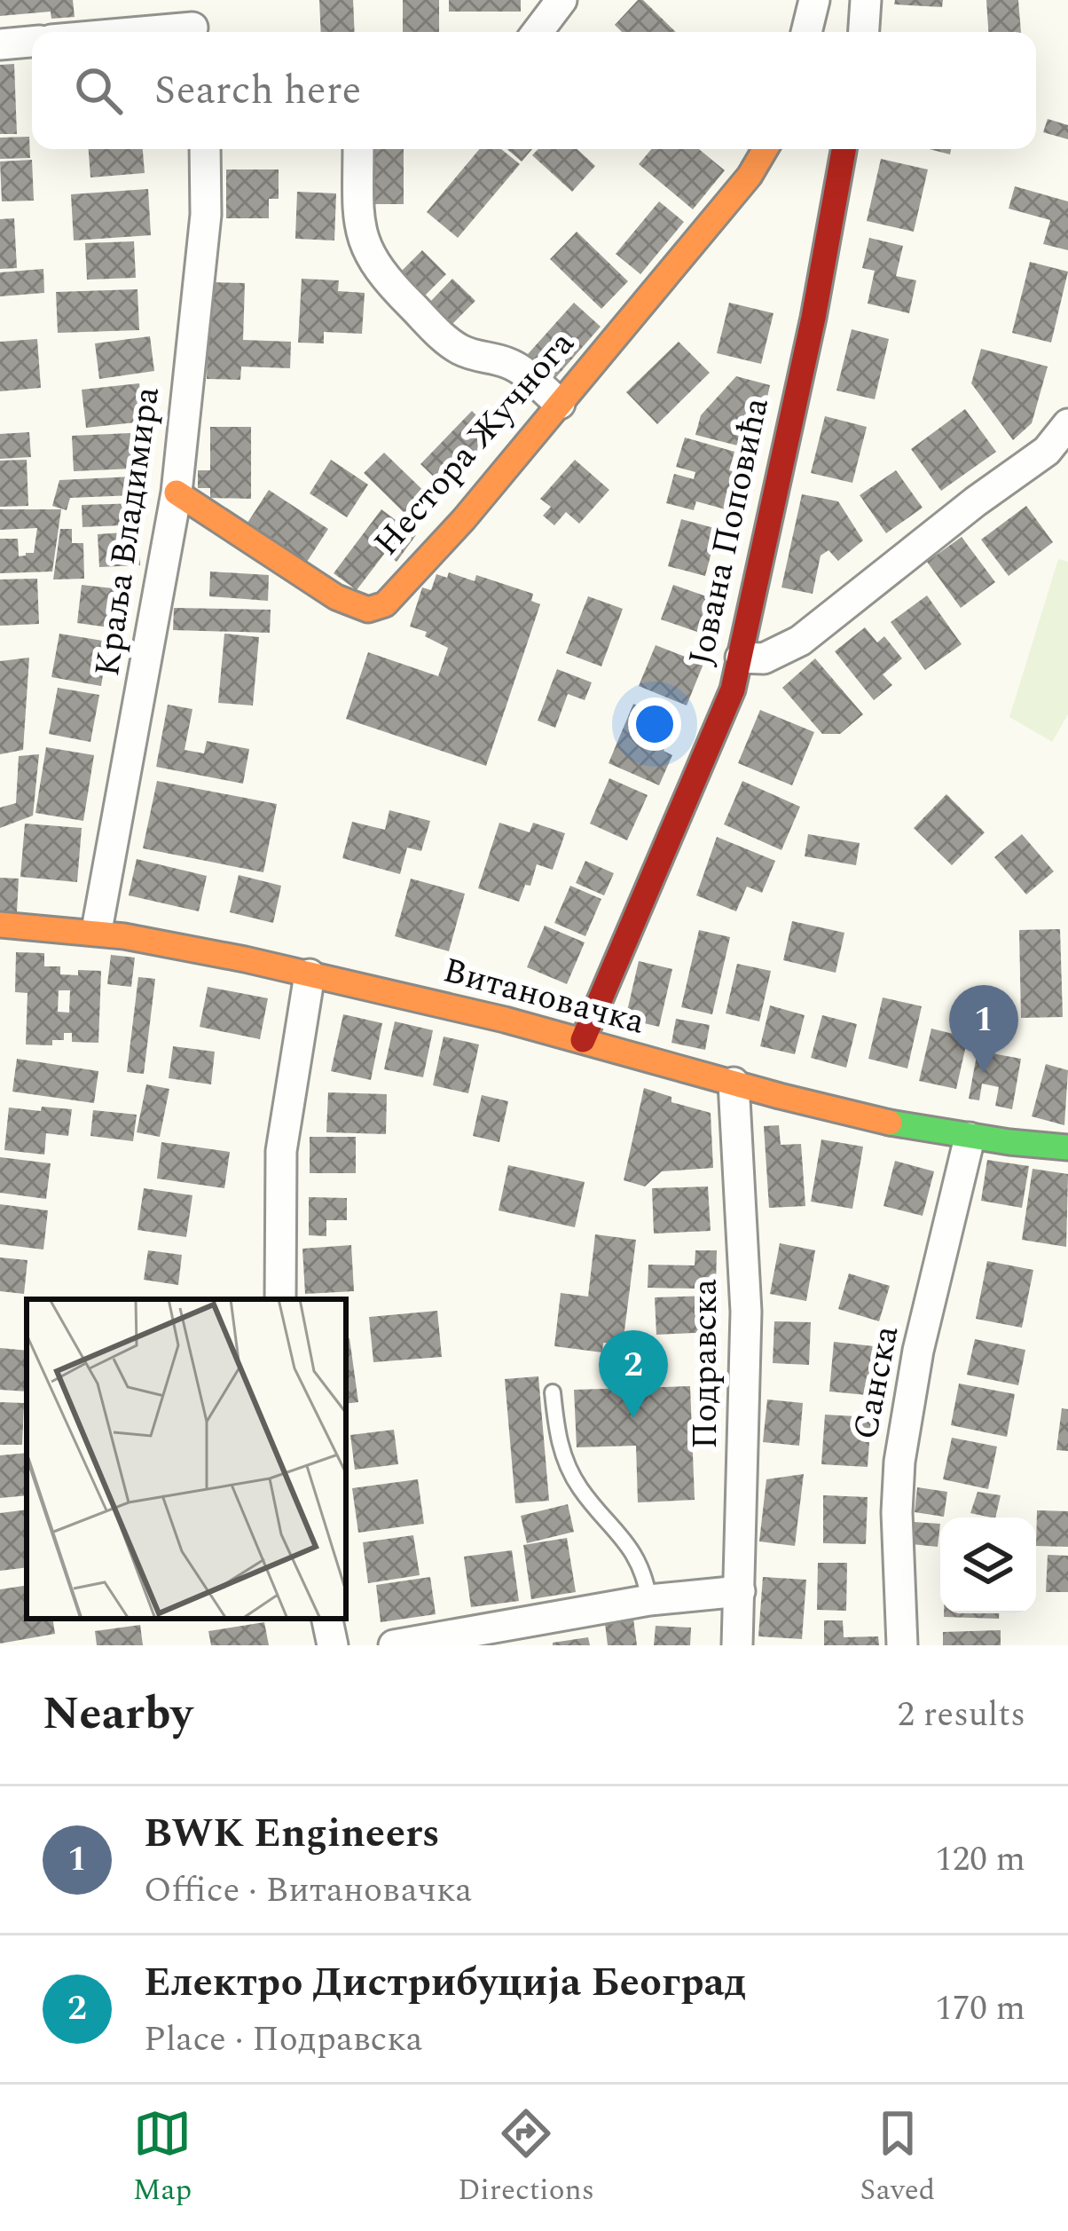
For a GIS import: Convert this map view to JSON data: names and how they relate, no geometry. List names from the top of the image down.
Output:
{
  "streets": {
    "street": [
      "Нестора Жучнога",
      "Краља Владимира",
      "Јована Поповића",
      "Витановачка",
      "Подравска",
      "Санска"
    ]
  },
  "crossings": [
    ["Нестора Жучнога", "Краља Владимира"],
    ["Краља Владимира", "Витановачка"],
    ["Јована Поповића", "Витановачка"],
    ["Витановачка", "Подравска"],
    ["Витановачка", "Санска"]
  ],
  "page": {
    "search": "Search here",
    "pins": ["1", "2"],
    "heading": ["Nearby", "2 results"],
    "list": [
      {
        "mark": "1",
        "name": "BWK Engineers",
        "note": "Office · Витановачка",
        "value": "120 m"
      },
      {
        "mark": "2",
        "name": "Електро Дистрибуција Београд",
        "note": "Place · Подравска",
        "value": "170 m"
      }
    ],
    "nav": ["Map", "Directions", "Saved"]
  }
}
